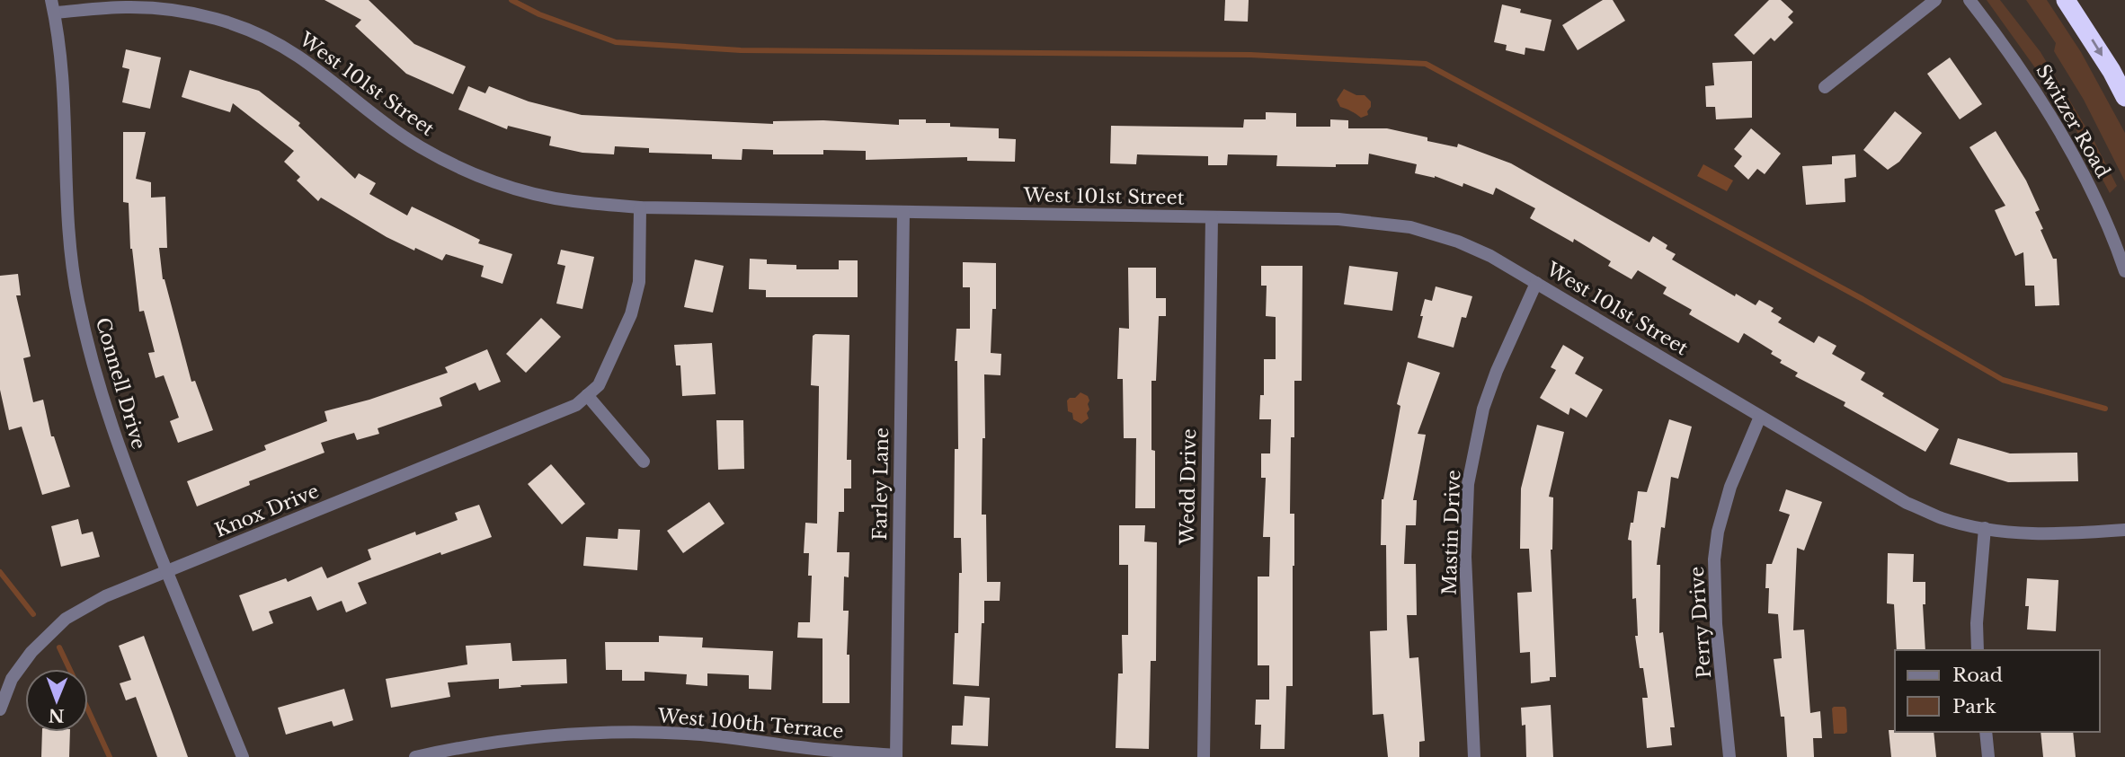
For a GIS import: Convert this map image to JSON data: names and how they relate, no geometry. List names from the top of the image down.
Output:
{
  "streets": {
    "street": [
      "West 101st Street",
      "Switzer Road",
      "Connell Drive",
      "Farley Lane",
      "Wedd Drive",
      "Knox Drive",
      "Mastin Drive",
      "Perry Drive",
      "West 100th Terrace"
    ]
  },
  "crossings": [
    ["West 101st Street", "Connell Drive"],
    ["West 101st Street", "Farley Lane"],
    ["West 101st Street", "Wedd Drive"],
    ["West 101st Street", "Knox Drive"],
    ["West 101st Street", "Mastin Drive"],
    ["West 101st Street", "Perry Drive"],
    ["Connell Drive", "Knox Drive"],
    ["Farley Lane", "West 100th Terrace"]
  ],
  "legend": ["Road", "Park"],
  "north": "bottom"
}
